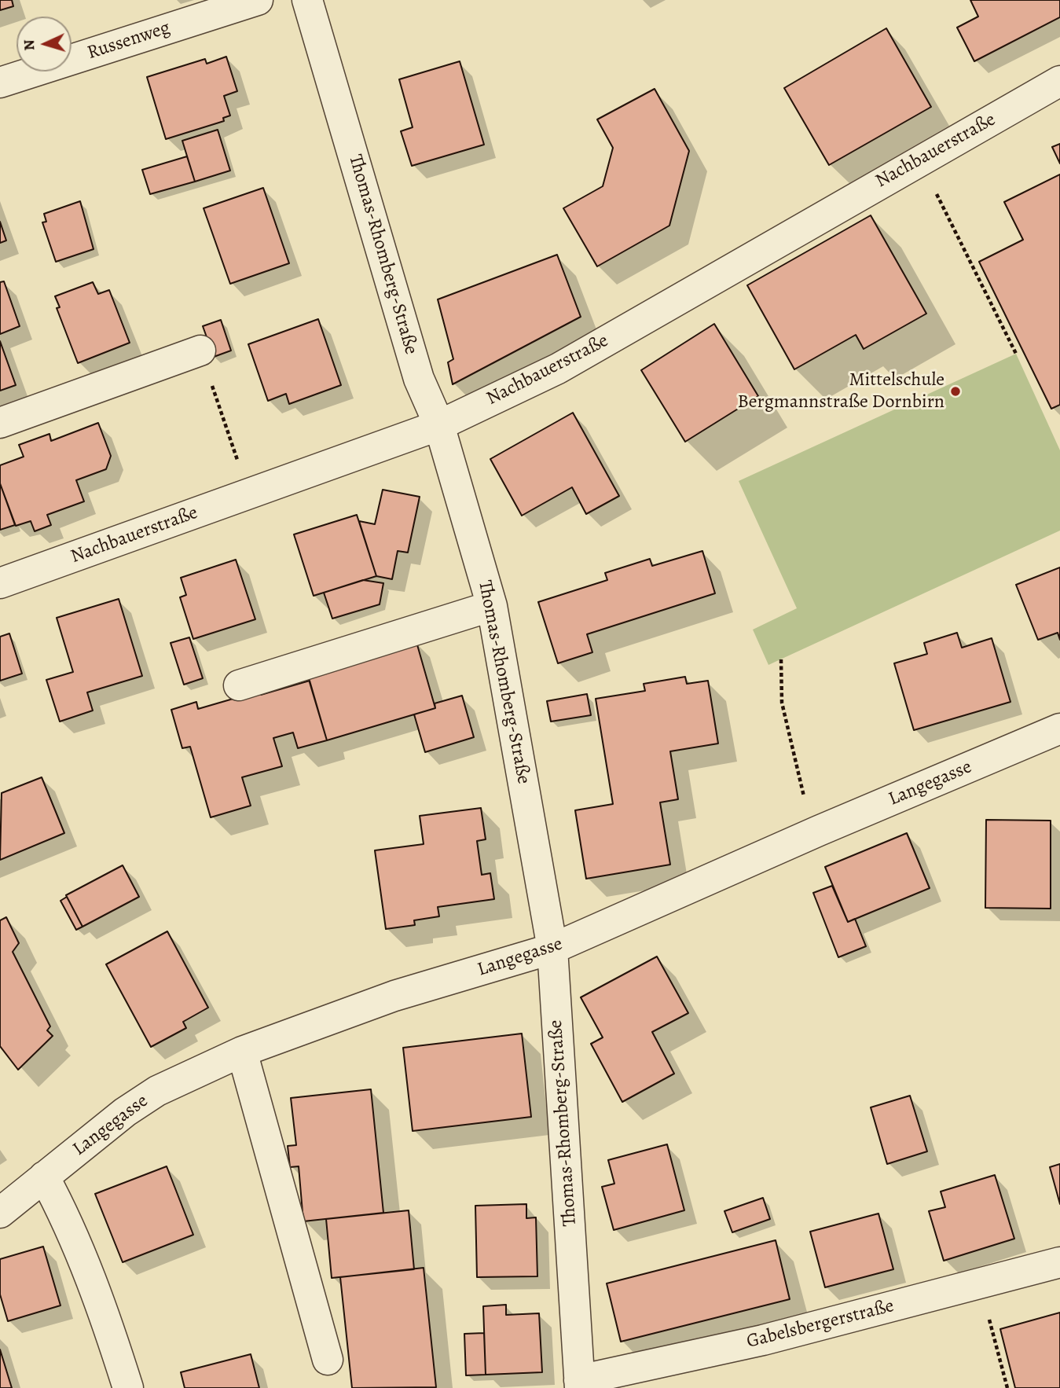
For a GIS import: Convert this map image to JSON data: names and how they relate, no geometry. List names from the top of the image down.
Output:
{
  "streets": {
    "street": [
      "Russenweg",
      "Nachbauerstraße",
      "Thomas-Rhomberg-Straße",
      "Langegasse",
      "Gabelsbergerstraße"
    ]
  },
  "crossings": [
    ["Nachbauerstraße", "Thomas-Rhomberg-Straße"],
    ["Thomas-Rhomberg-Straße", "Langegasse"],
    ["Thomas-Rhomberg-Straße", "Gabelsbergerstraße"]
  ],
  "places": ["Mittelschule Bergmannstraße Dornbirn"],
  "north": "left"
}
